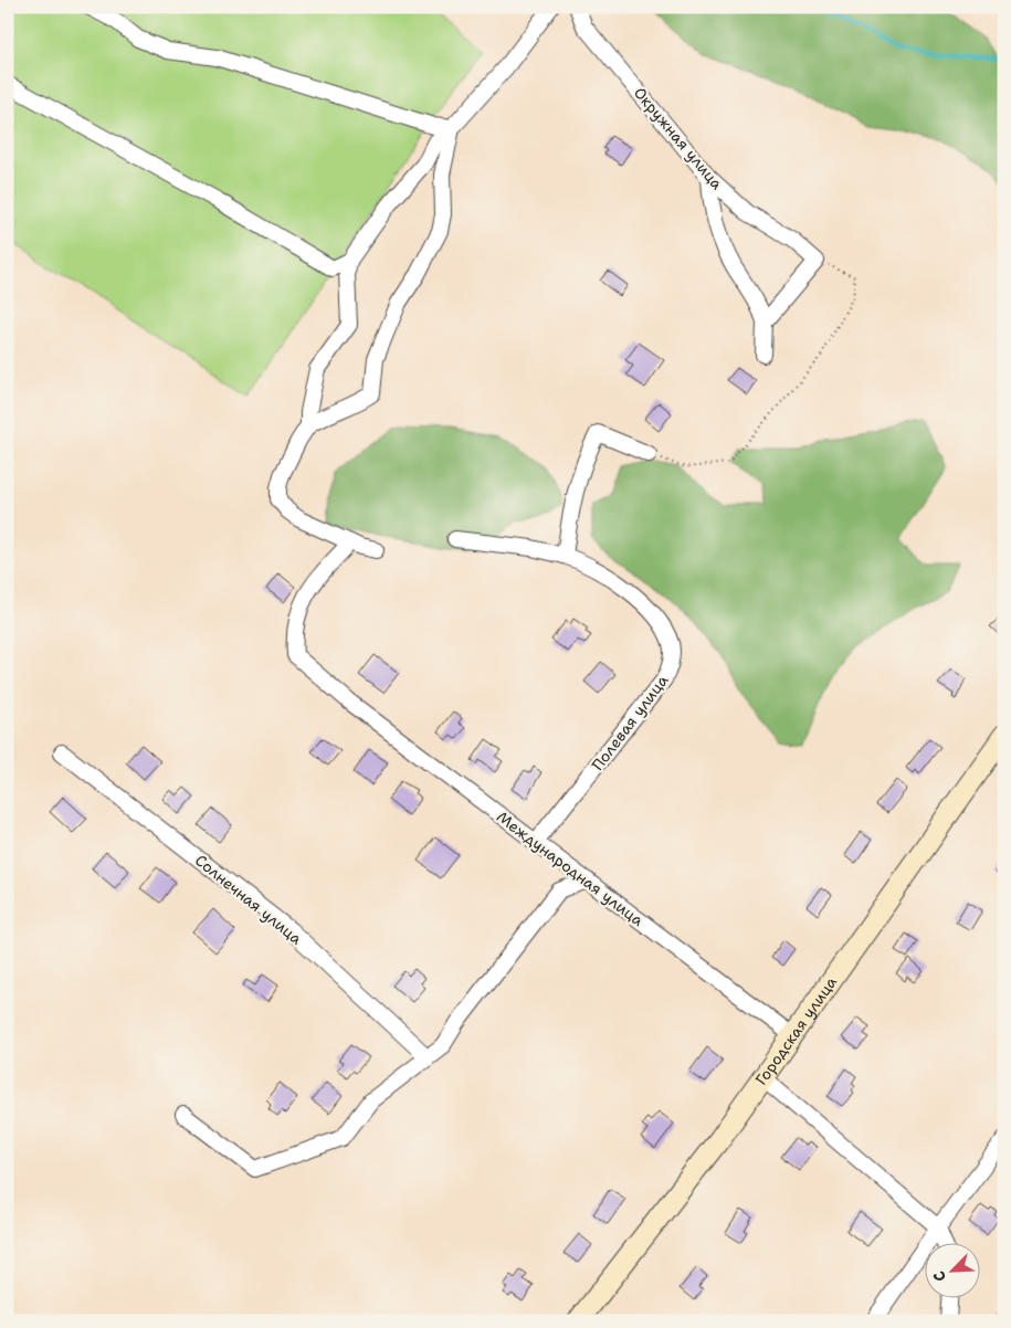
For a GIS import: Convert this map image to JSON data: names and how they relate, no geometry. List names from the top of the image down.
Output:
{
  "streets": {
    "main road": ["Городская улица"],
    "street": [
      "Окружная улица",
      "Полевая улица",
      "Международная улица",
      "Солнечная улица"
    ]
  },
  "crossings": [
    ["Полевая улица", "Международная улица"],
    ["Международная улица", "Городская улица"]
  ],
  "north": "bottom left"
}
